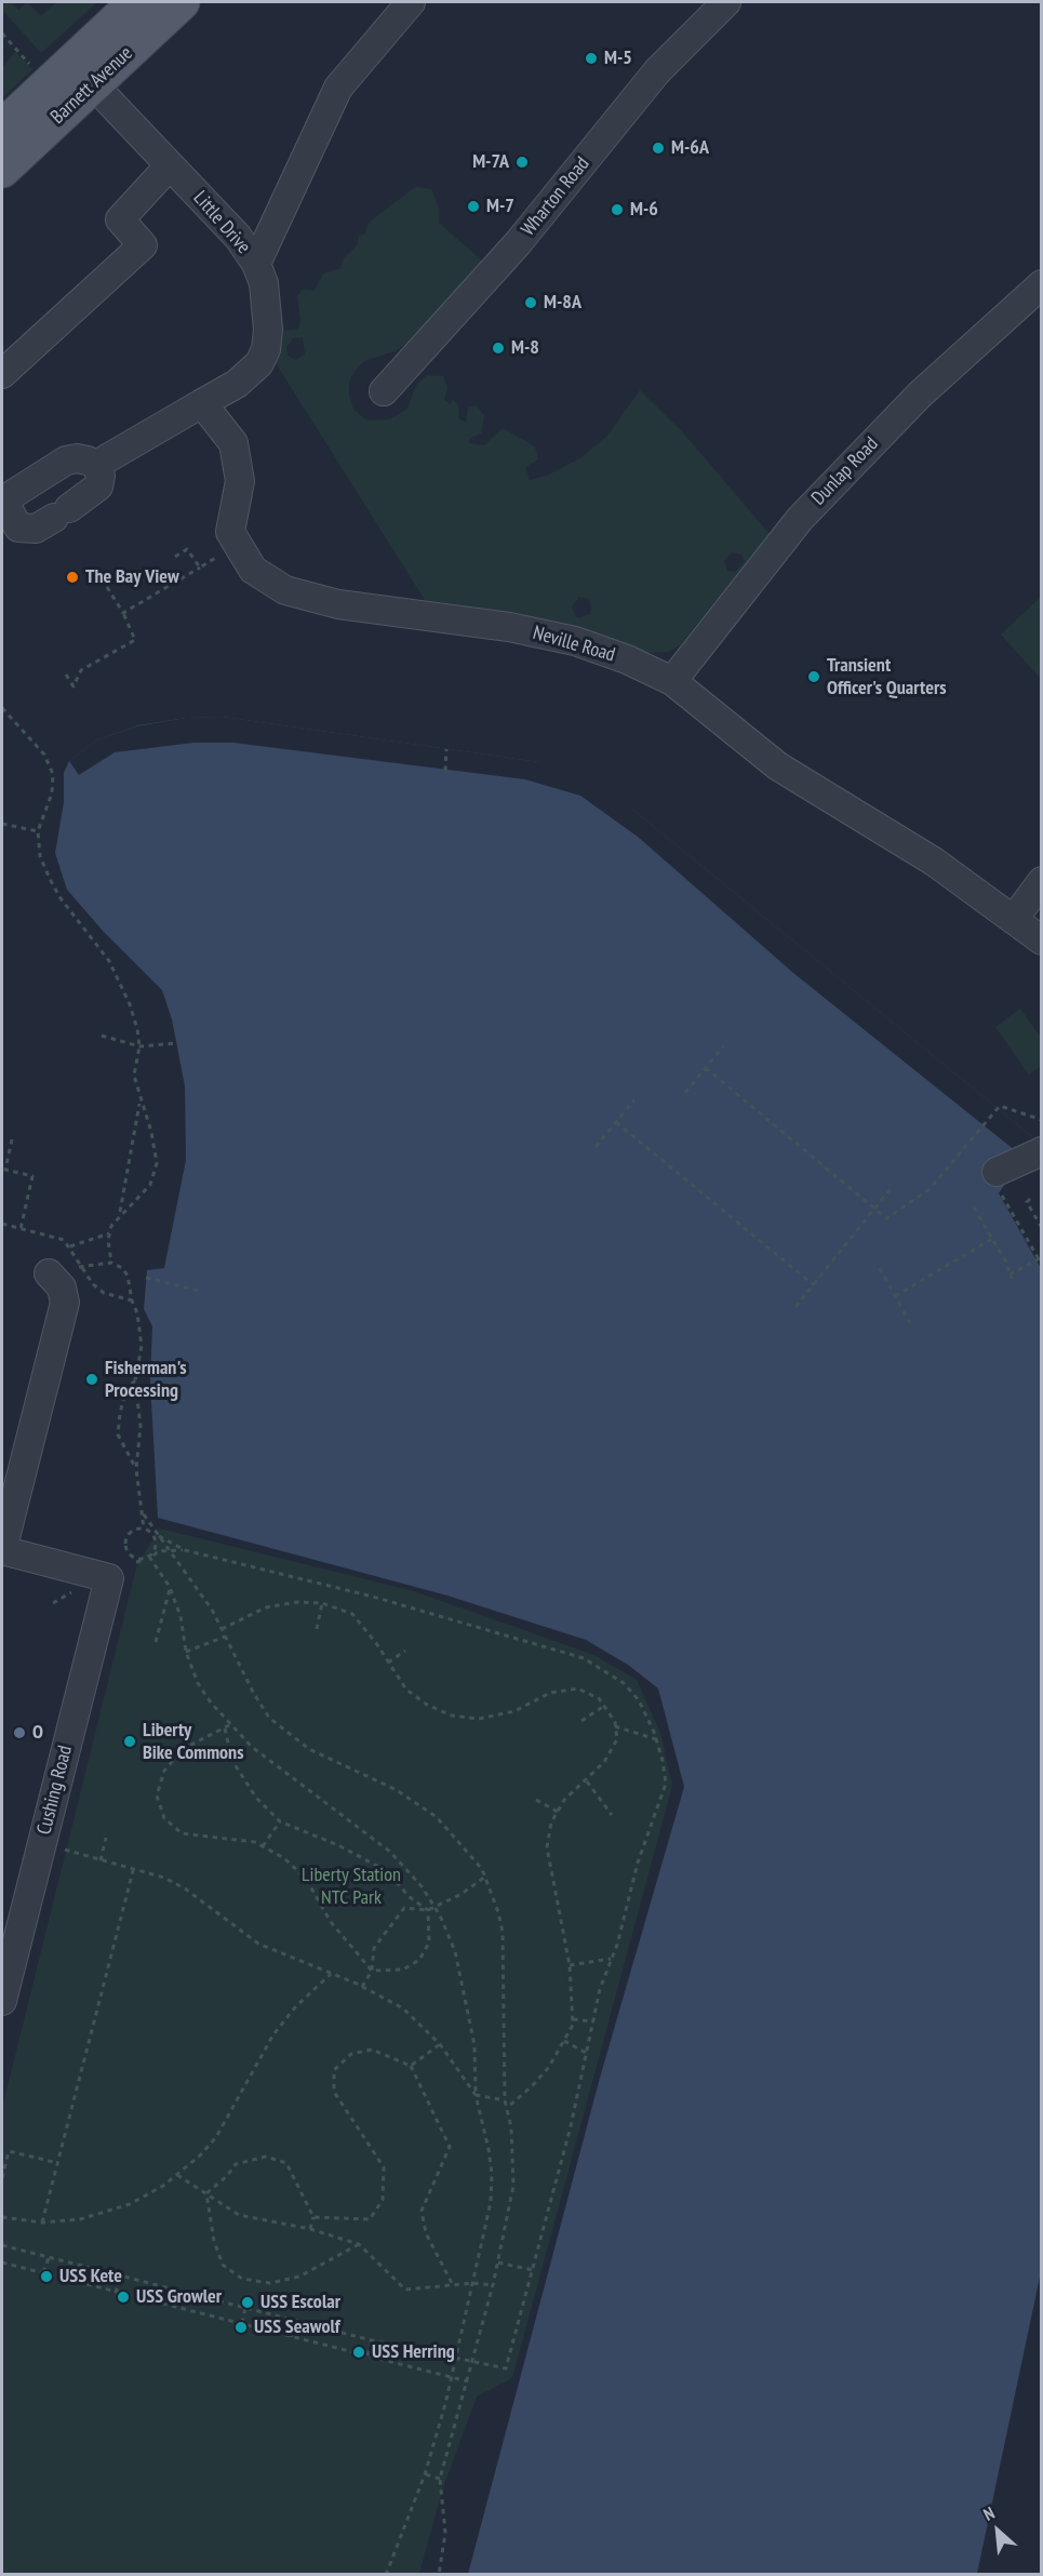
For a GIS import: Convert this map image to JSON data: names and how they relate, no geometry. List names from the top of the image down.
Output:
{
  "streets": {
    "main road": ["Barnett Avenue"],
    "street": [
      "Wharton Road",
      "Little Drive",
      "Dunlap Road",
      "Neville Road",
      "Cushing Road"
    ]
  },
  "crossings": [
    ["Barnett Avenue", "Little Drive"],
    ["Little Drive", "Neville Road"],
    ["Dunlap Road", "Neville Road"]
  ],
  "parks": ["Liberty Station NTC Park"],
  "places": [
    "M-5",
    "M-6A",
    "M-7A",
    "M-7",
    "M-6",
    "M-8A",
    "M-8",
    "The Bay View",
    "Transient Officer's Quarters",
    "Fisherman's Processing",
    "O",
    "Liberty Bike Commons",
    "USS Kete",
    "USS Growler",
    "USS Escolar",
    "USS Seawolf",
    "USS Herring"
  ],
  "north": "top left"
}
